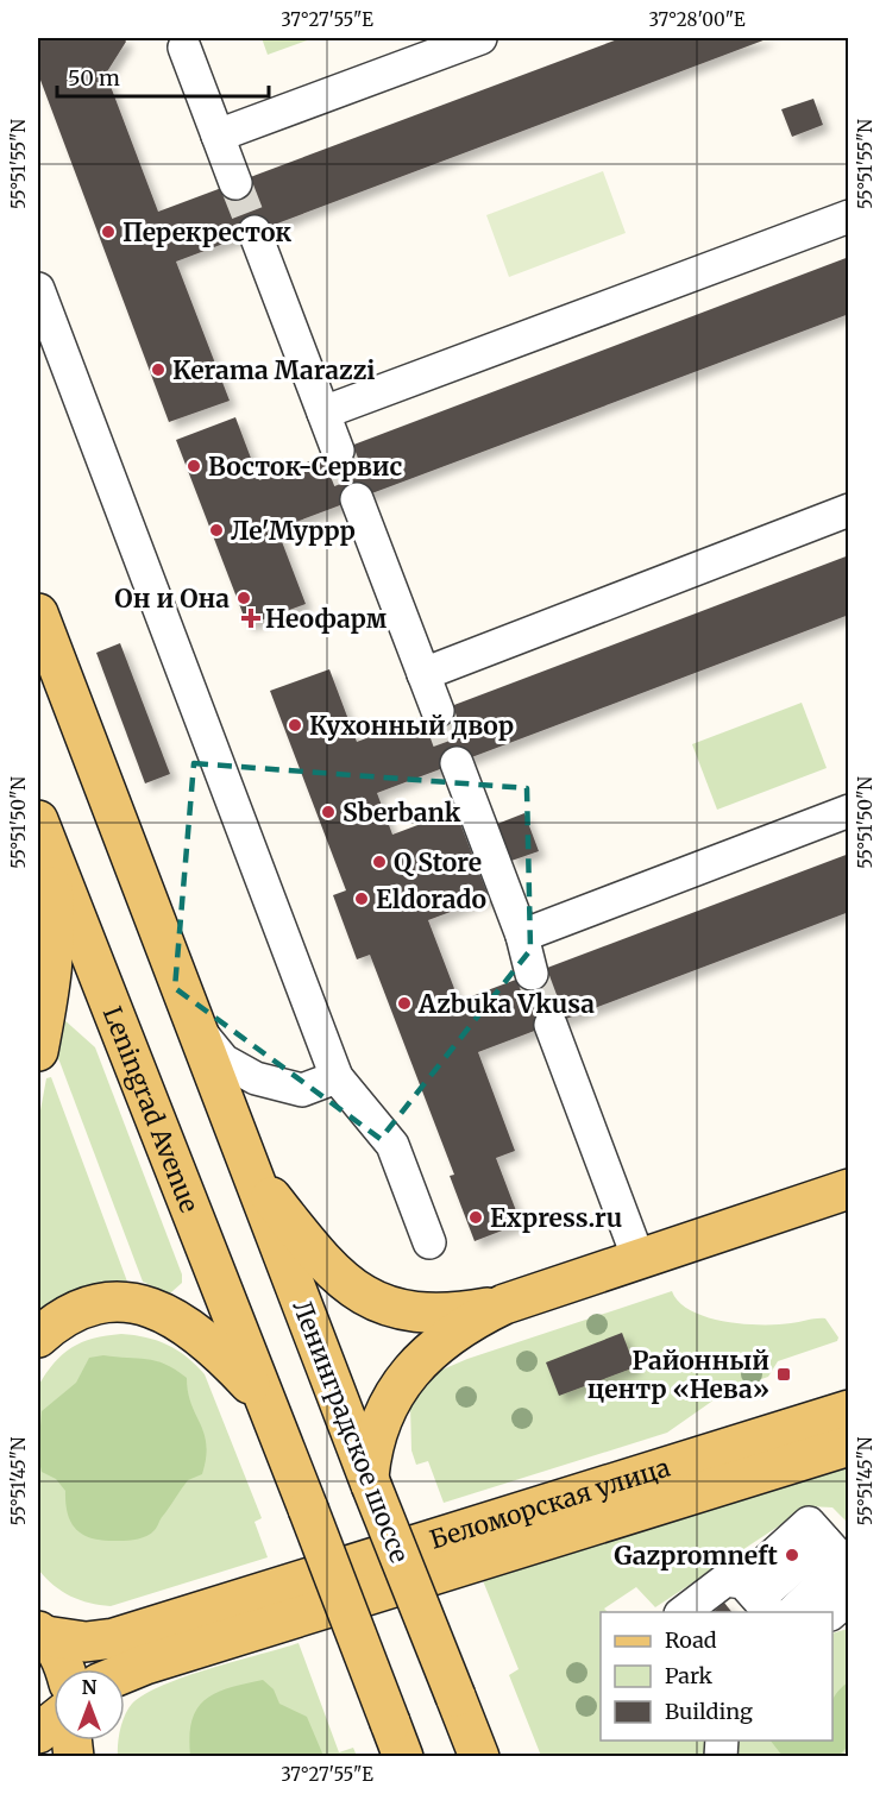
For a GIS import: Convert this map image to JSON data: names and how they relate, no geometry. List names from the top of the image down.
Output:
{
  "streets": {
    "main road": ["Leningrad Avenue", "Ленинградское шоссе", "Беломорская улица"]
  },
  "places": {
    "other": [
      "Перекресток",
      "Kerama Marazzi",
      "Восток-Сервис",
      "Ле'Муррр",
      "Он и Она",
      "Кухонный двор",
      "Sberbank",
      "Q Store",
      "Eldorado",
      "Azbuka Vkusa",
      "Express.ru",
      "Gazpromneft"
    ],
    "health": ["Неофарм"],
    "transit": ["Районный центр «Нева»"]
  },
  "legend": ["Road", "Park", "Building"],
  "scale_bar": "50 m",
  "north": "top",
  "coordinates": [
    "37°27'55\"E",
    "37°28'00\"E",
    "55°51'55\"N",
    "55°51'50\"N",
    "55°51'45\"N"
  ]
}
